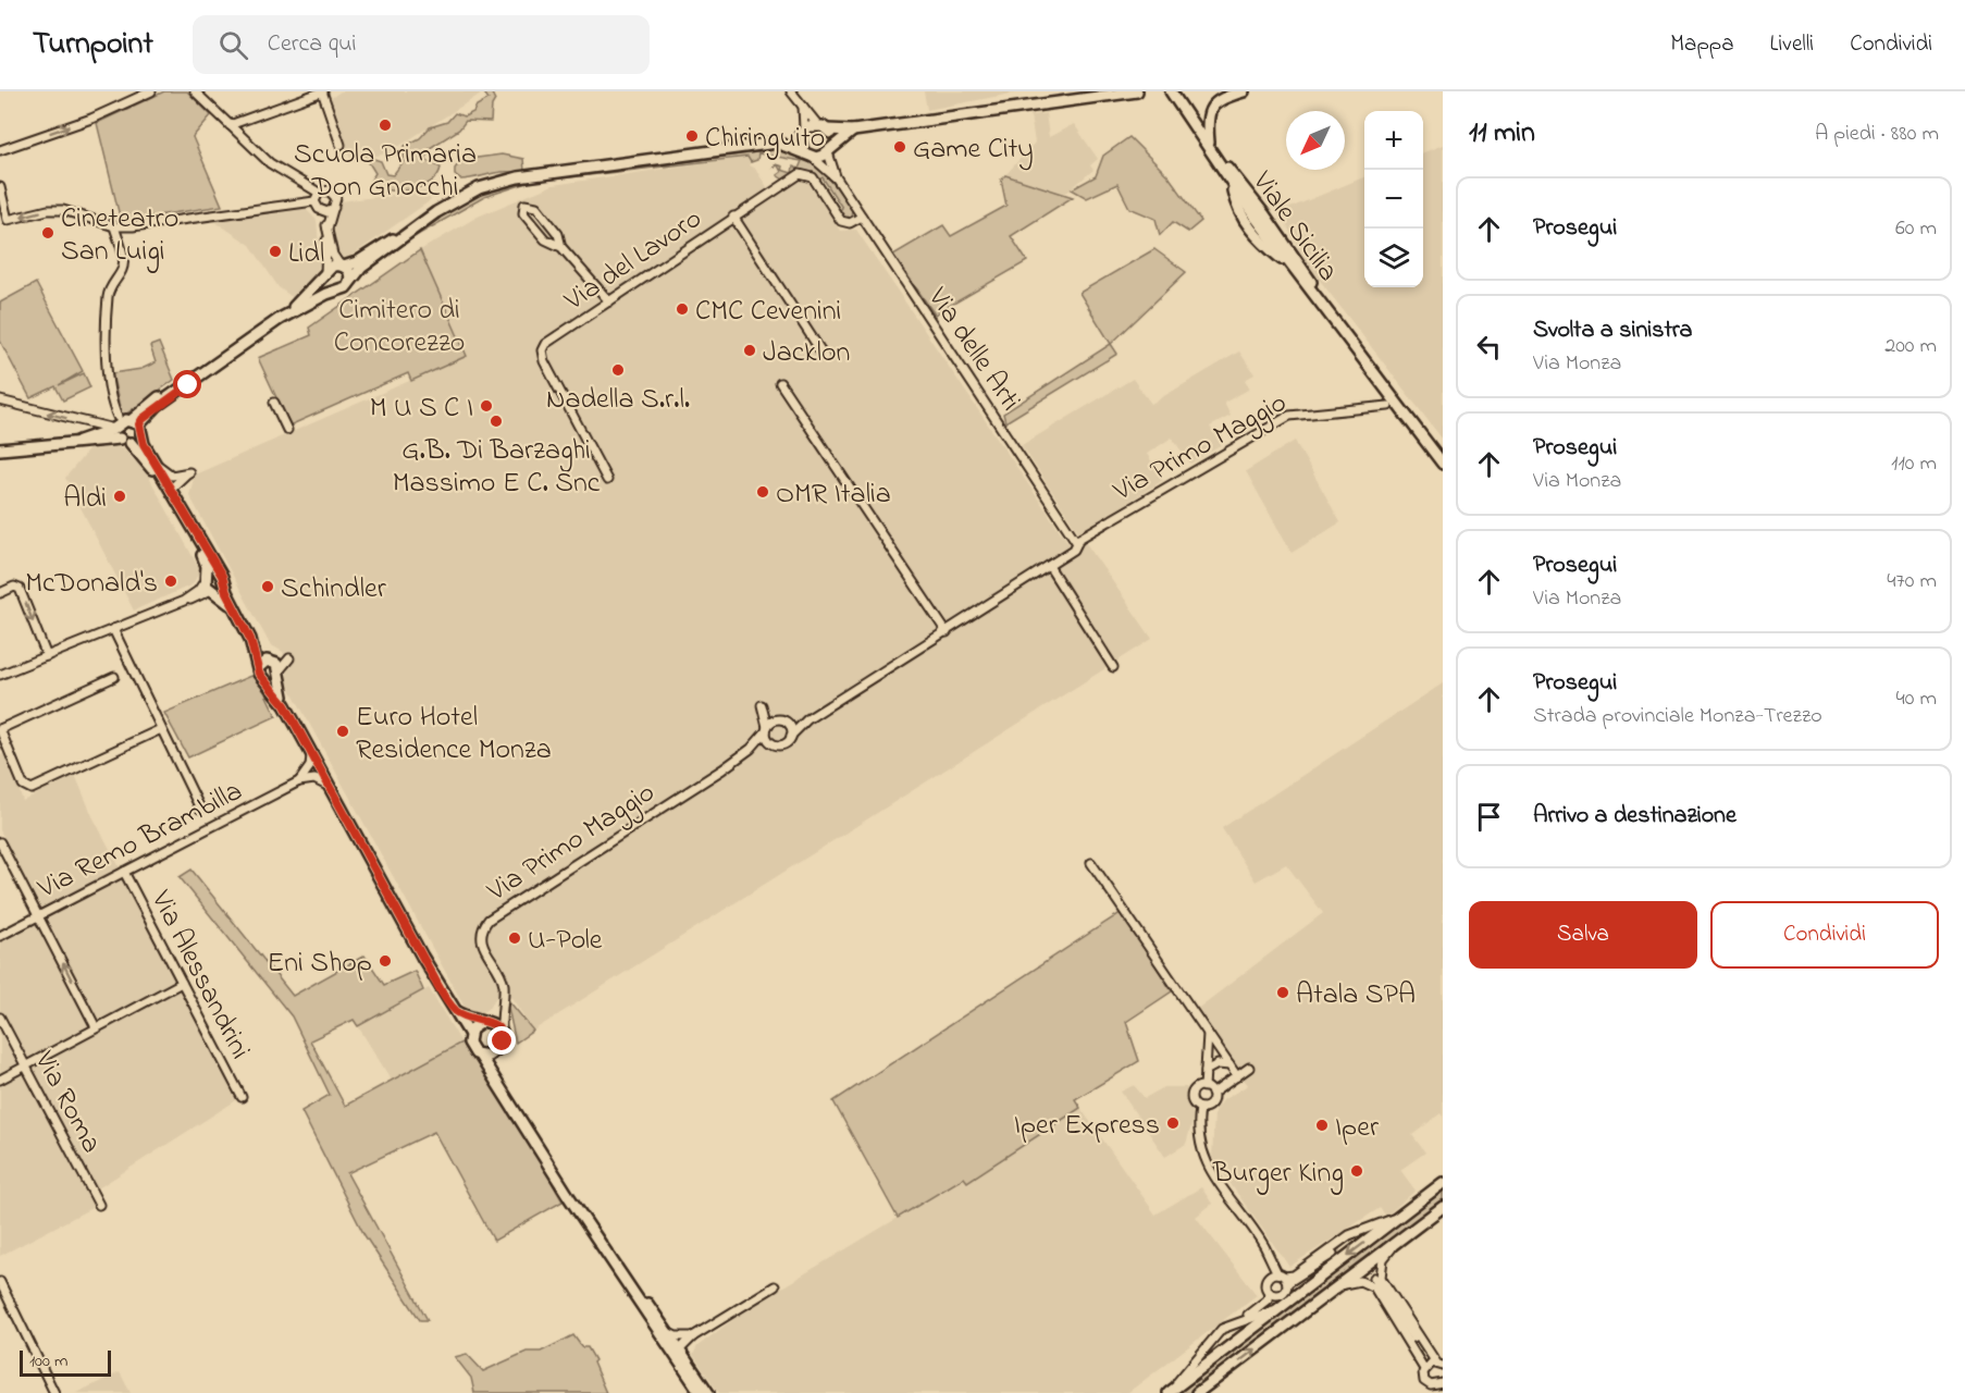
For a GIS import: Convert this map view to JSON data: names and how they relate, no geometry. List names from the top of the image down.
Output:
{
  "streets": {
    "main road": ["Viale Sicilia"],
    "street": [
      "Via del Lavoro",
      "Via delle Arti",
      "Via Primo Maggio",
      "Via Remo Brambilla",
      "Via Alessandrini",
      "Via Roma"
    ]
  },
  "crossings": [
    ["Via del Lavoro", "Via delle Arti"],
    ["Via delle Arti", "Via Primo Maggio"],
    ["Via Remo Brambilla", "Via Alessandrini"]
  ],
  "parks": ["Cimitero di Concorezzo"],
  "places": [
    "Scuola Primaria Don Gnocchi",
    "Chiringuito",
    "Game City",
    "Cineteatro San Luigi",
    "Lidl",
    "CMC Cevenini",
    "Jacklon",
    "Nadella S.r.l.",
    "M U S C I",
    "G.B. Di Barzaghi Massimo E C. Snc",
    "OMR Italia",
    "Aldi",
    "McDonald's",
    "Schindler",
    "Euro Hotel Residence Monza",
    "U-Pole",
    "Eni Shop",
    "Atala SPA",
    "Iper Express",
    "Iper",
    "Burger King"
  ],
  "scale_bar": "100 m",
  "north": "bottom left",
  "page": {
    "header": "Turnpoint",
    "search": "Cerca qui",
    "nav": ["Mappa", "Livelli", "Condividi"],
    "heading": ["11 min", "A piedi · 880 m"],
    "map_buttons": ["+", "−"],
    "list": [
      ["Prosegui", "60 m"],
      ["Svolta a sinistra", "Via Monza", "200 m"],
      ["Prosegui", "Via Monza", "110 m"],
      ["Prosegui", "Via Monza", "470 m"],
      ["Prosegui", "Strada provinciale Monza-Trezzo", "40 m"],
      "Arrivo a destinazione"
    ],
    "buttons": ["Salva", "Condividi"],
    "scale": "100 m"
  }
}
